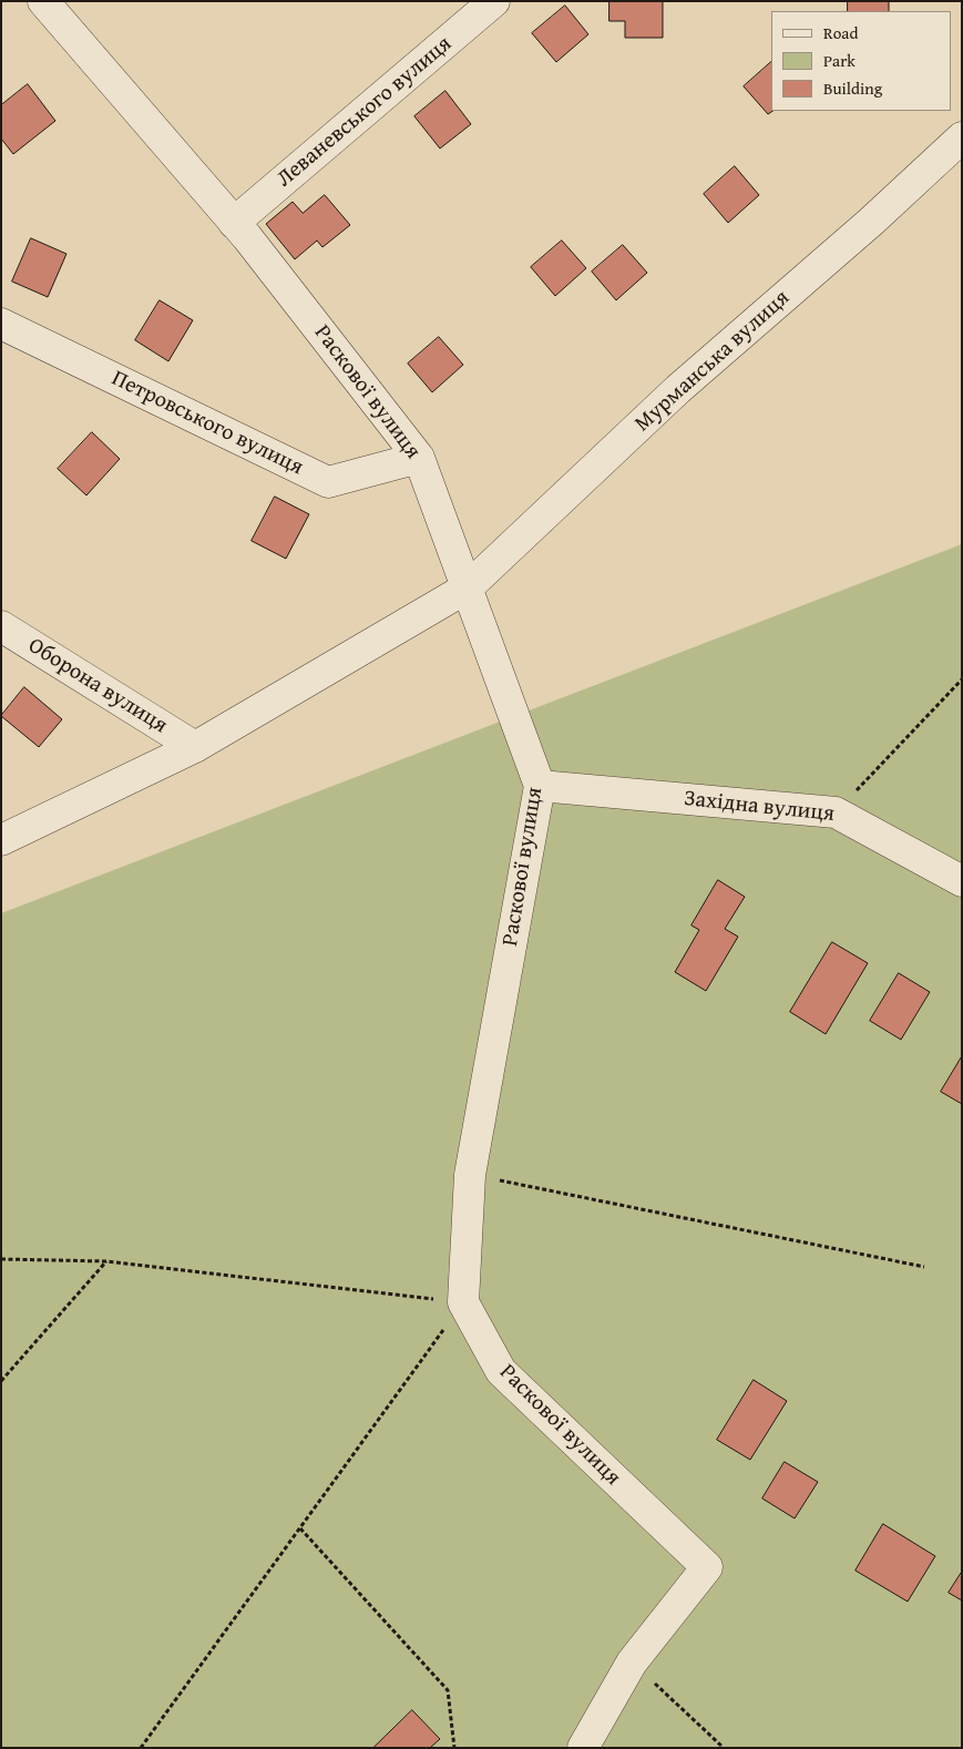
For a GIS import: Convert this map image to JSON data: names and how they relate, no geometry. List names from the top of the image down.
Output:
{
  "streets": {
    "street": [
      "Леваневського вулиця",
      "Мурманська вулиця",
      "Раскової вулиця",
      "Петровського вулиця",
      "Оборона вулиця",
      "Західна вулиця"
    ]
  },
  "crossings": [
    ["Леваневського вулиця", "Раскової вулиця"],
    ["Мурманська вулиця", "Раскової вулиця"],
    ["Мурманська вулиця", "Оборона вулиця"],
    ["Раскової вулиця", "Петровського вулиця"],
    ["Раскової вулиця", "Західна вулиця"]
  ],
  "legend": ["Road", "Park", "Building"]
}
